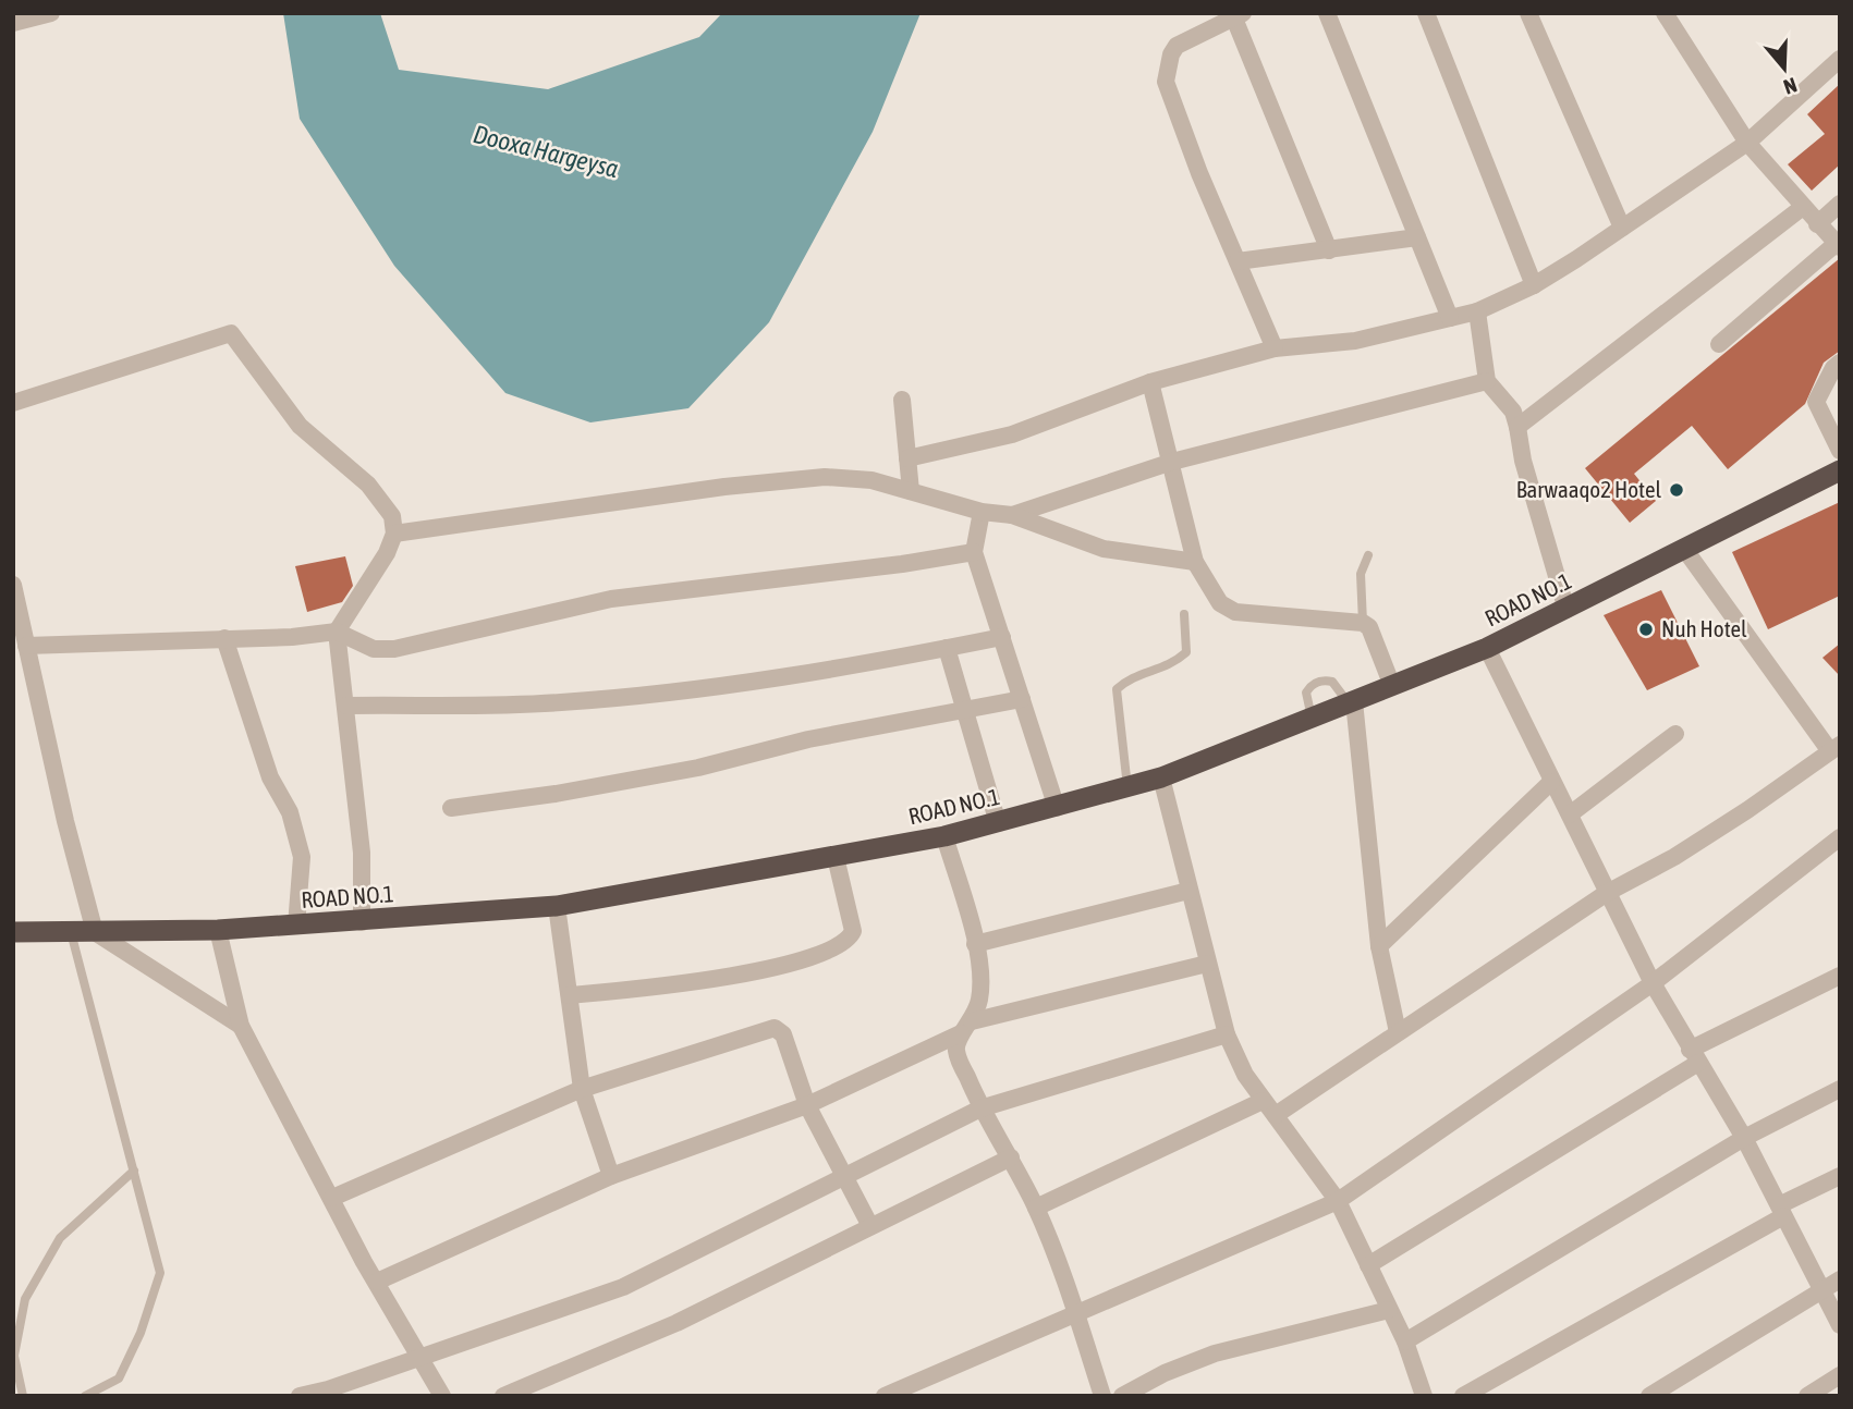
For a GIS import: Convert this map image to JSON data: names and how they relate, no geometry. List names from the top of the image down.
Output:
{
  "streets": {
    "highway": ["ROAD NO.1"]
  },
  "water": ["Dooxa Hargeysa"],
  "places": ["Barwaaqo2 Hotel", "Nuh Hotel"],
  "north": "bottom"
}
